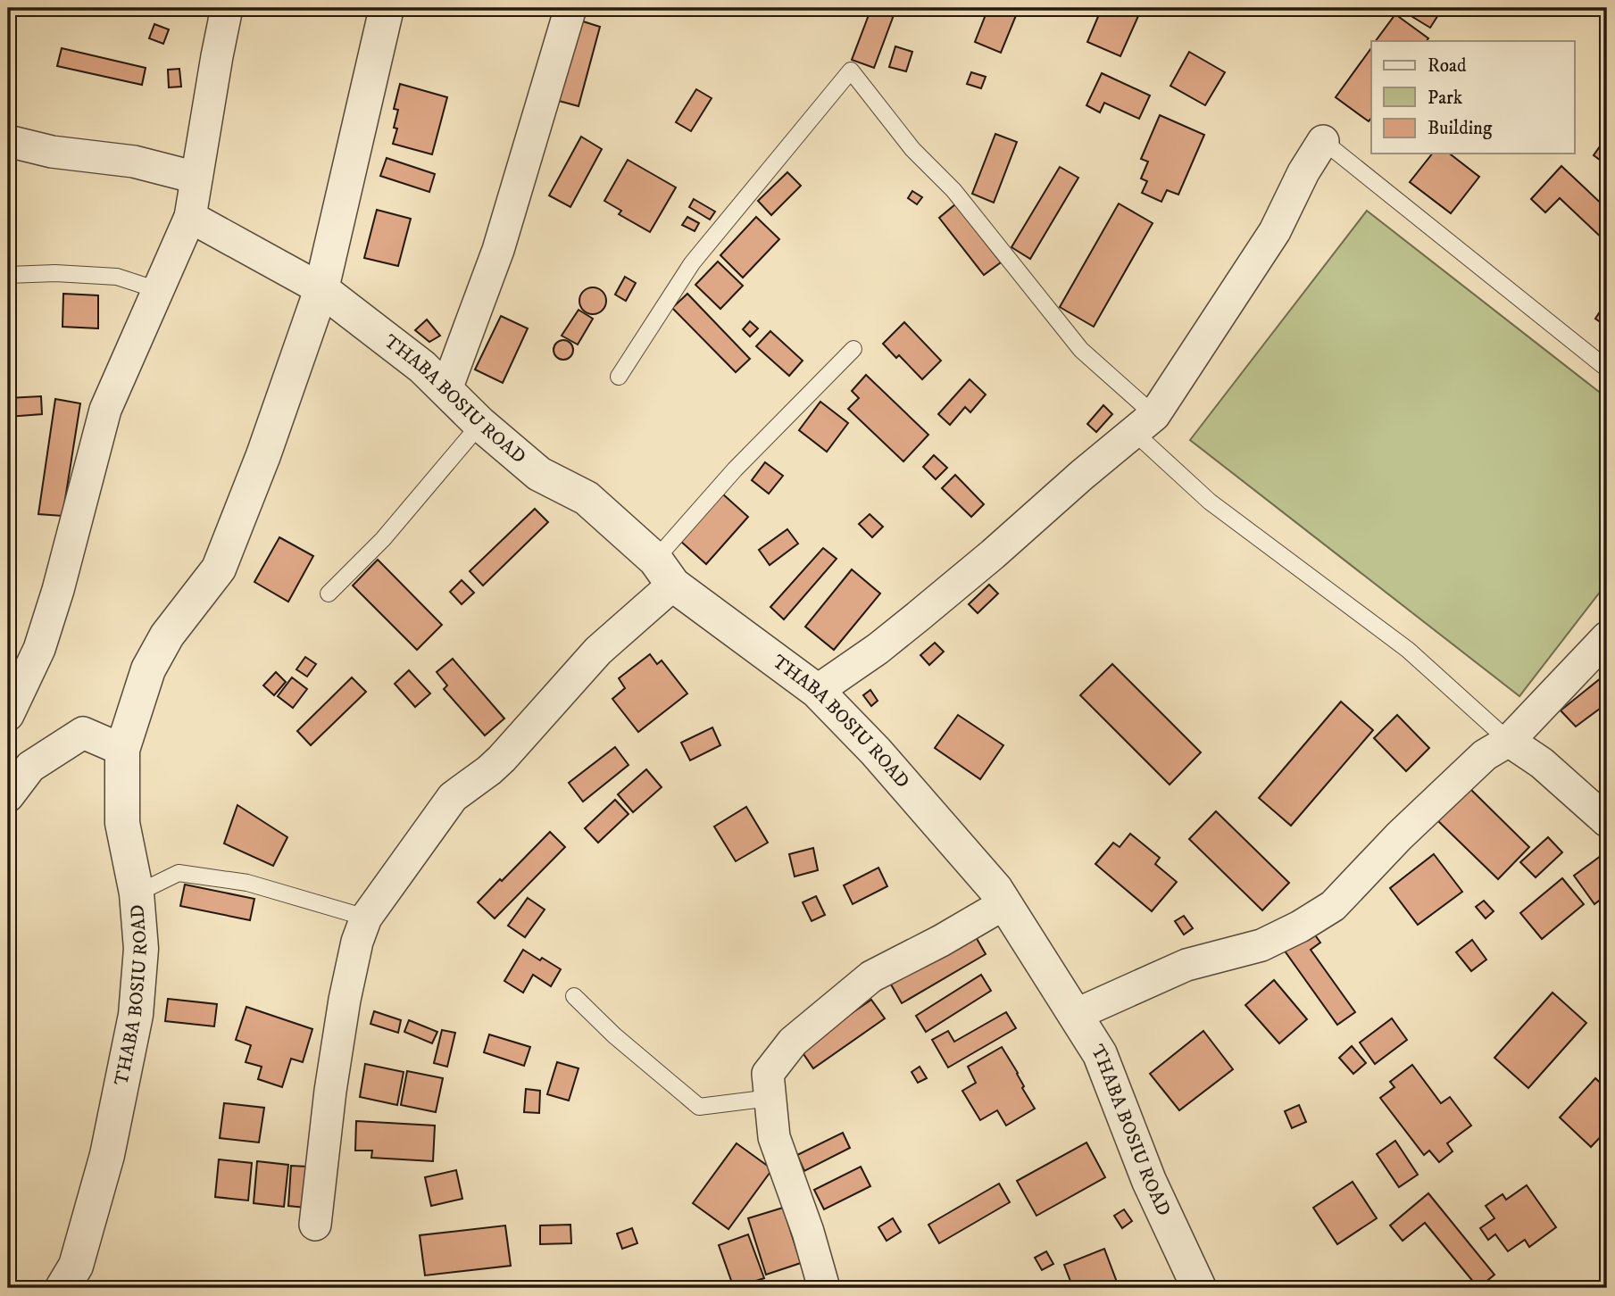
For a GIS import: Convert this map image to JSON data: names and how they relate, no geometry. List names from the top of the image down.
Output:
{
  "streets": {
    "street": ["THABA BOSIU ROAD"]
  },
  "legend": ["Road", "Park", "Building"]
}
